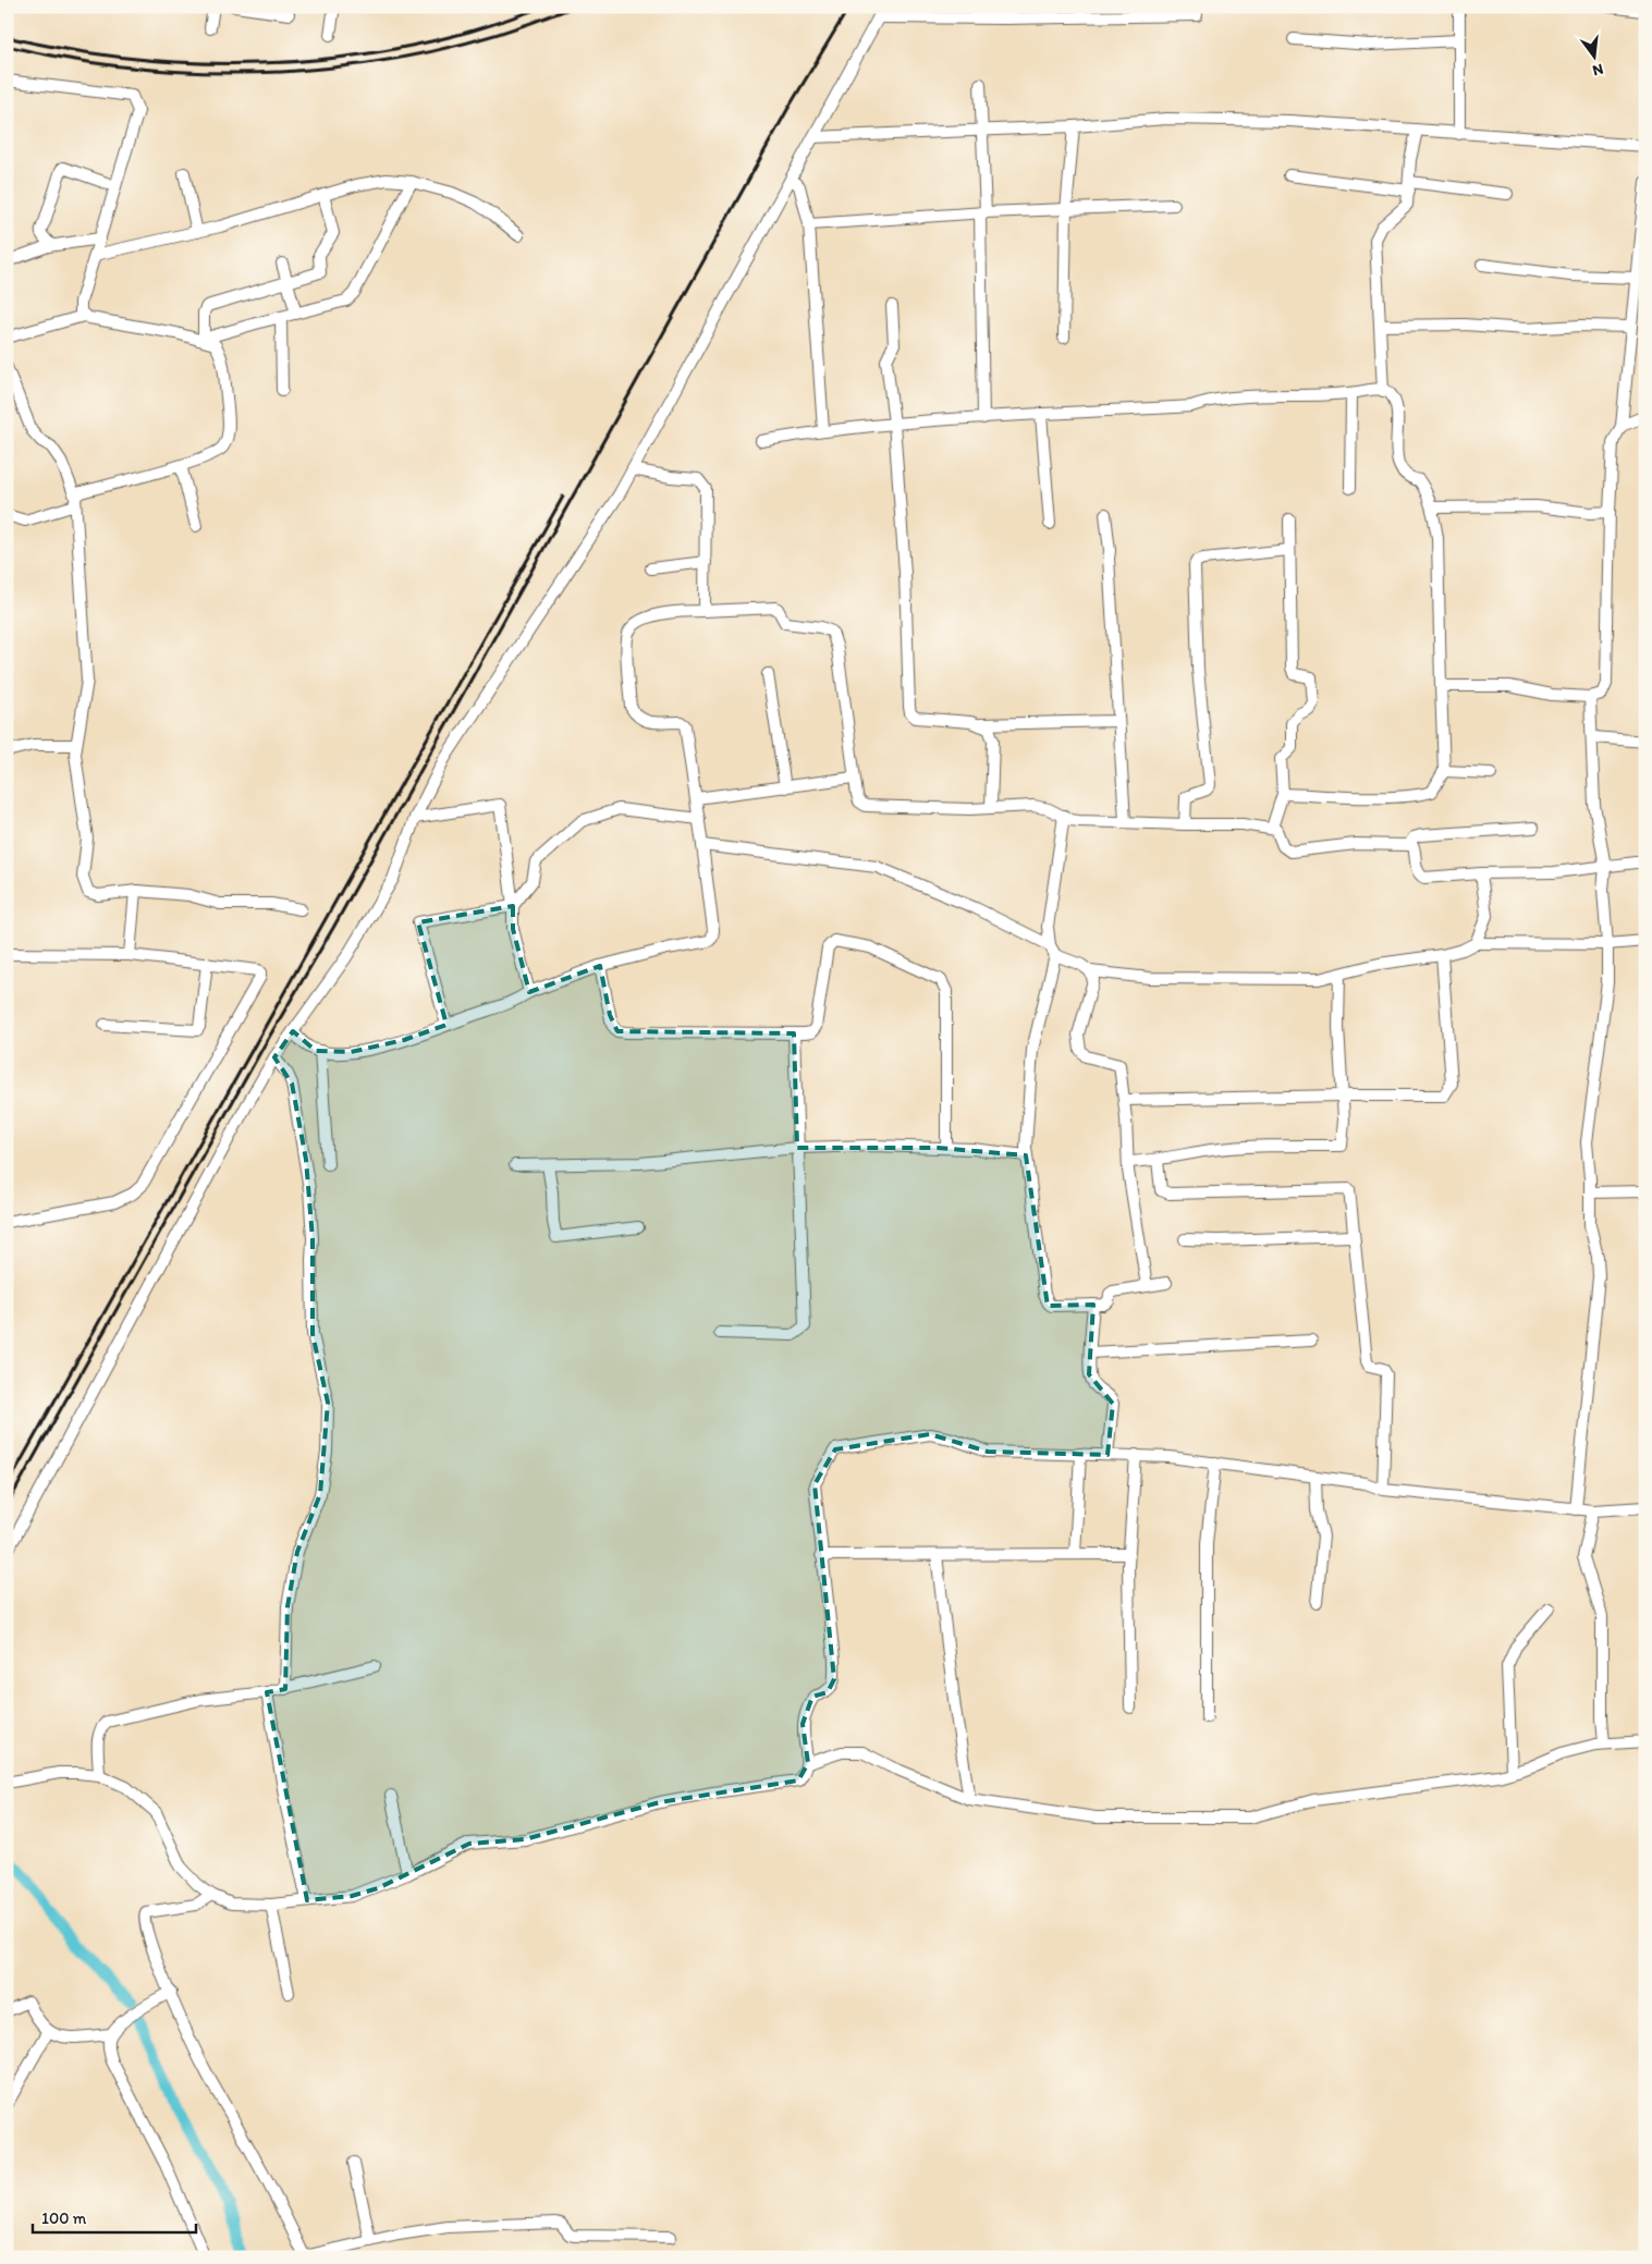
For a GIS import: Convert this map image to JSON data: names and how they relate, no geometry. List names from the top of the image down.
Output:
{
  "scale_bar": "100 m",
  "north": "bottom"
}
